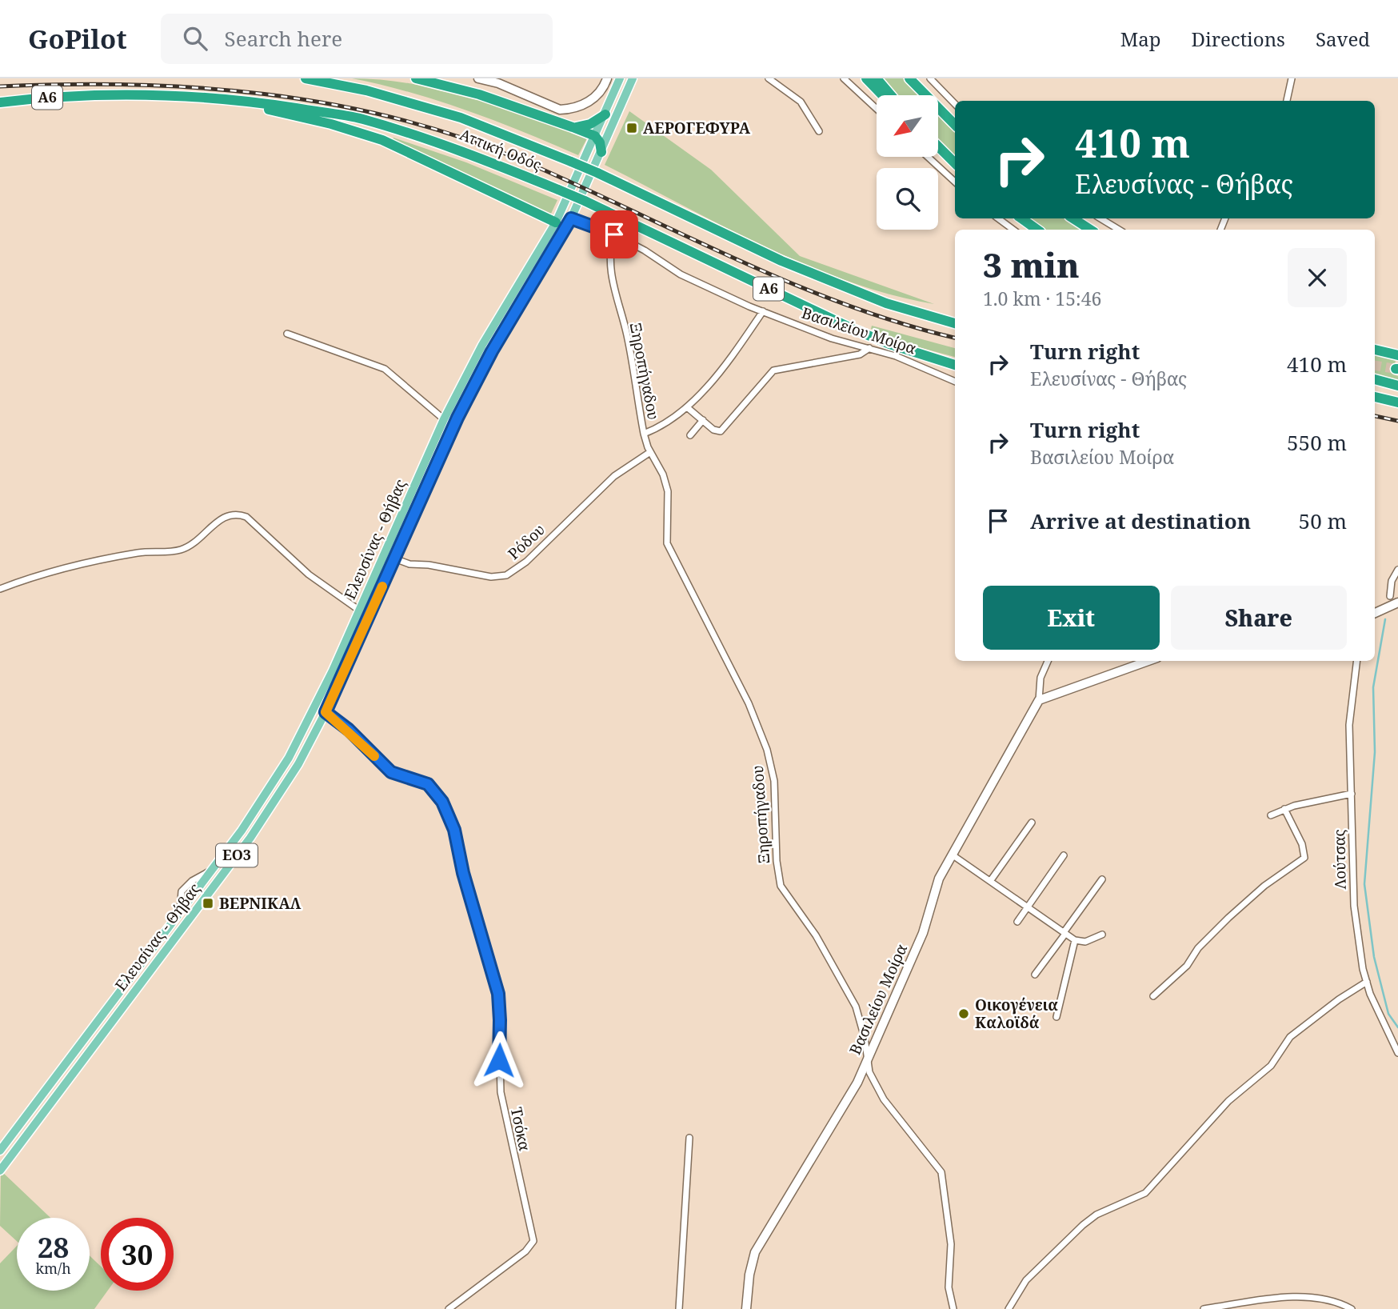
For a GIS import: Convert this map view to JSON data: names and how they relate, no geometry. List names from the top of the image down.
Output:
{
  "streets": {
    "highway": ["Α6", "Αττική Οδός"],
    "main road": ["Ελευσίνας - Θήβας", "ΕΟ3"],
    "street": [
      "Βασιλείου Μοίρα",
      "Ξηροπήγαδου",
      "Ρόδου",
      "Λούτσας",
      "Τσόκα"
    ]
  },
  "crossings": [
    ["Βασιλείου Μοίρα", "Ξηροπήγαδου"],
    ["Βασιλείου Μοίρα", "Ελευσίνας - Θήβας"],
    ["Ξηροπήγαδου", "Ρόδου"],
    ["Ελευσίνας - Θήβας", "Ρόδου"],
    ["Ελευσίνας - Θήβας", "Τσόκα"]
  ],
  "places": {
    "transit": ["ΑΕΡΟΓΕΦΥΡΑ", "ΒΕΡΝΙΚΑΛ"],
    "other": ["Οικογένεια Καλοϊδά"]
  },
  "north": "bottom left",
  "page": {
    "header": "GoPilot",
    "search": "Search here",
    "nav": ["Map", "Directions", "Saved"],
    "turn": ["410 m", "Ελευσίνας - Θήβας"],
    "heading": ["3 min", "1.0 km · 15:46"],
    "list": [
      {
        "name": "Turn right",
        "note": "Ελευσίνας - Θήβας",
        "value": "410 m"
      },
      {
        "name": "Turn right",
        "note": "Βασιλείου Μοίρα",
        "value": "550 m"
      },
      {
        "name": "Arrive at destination",
        "value": "50 m"
      }
    ],
    "buttons": ["Exit", "Share"],
    "speed": "28 km/h",
    "limit": "30"
  }
}
